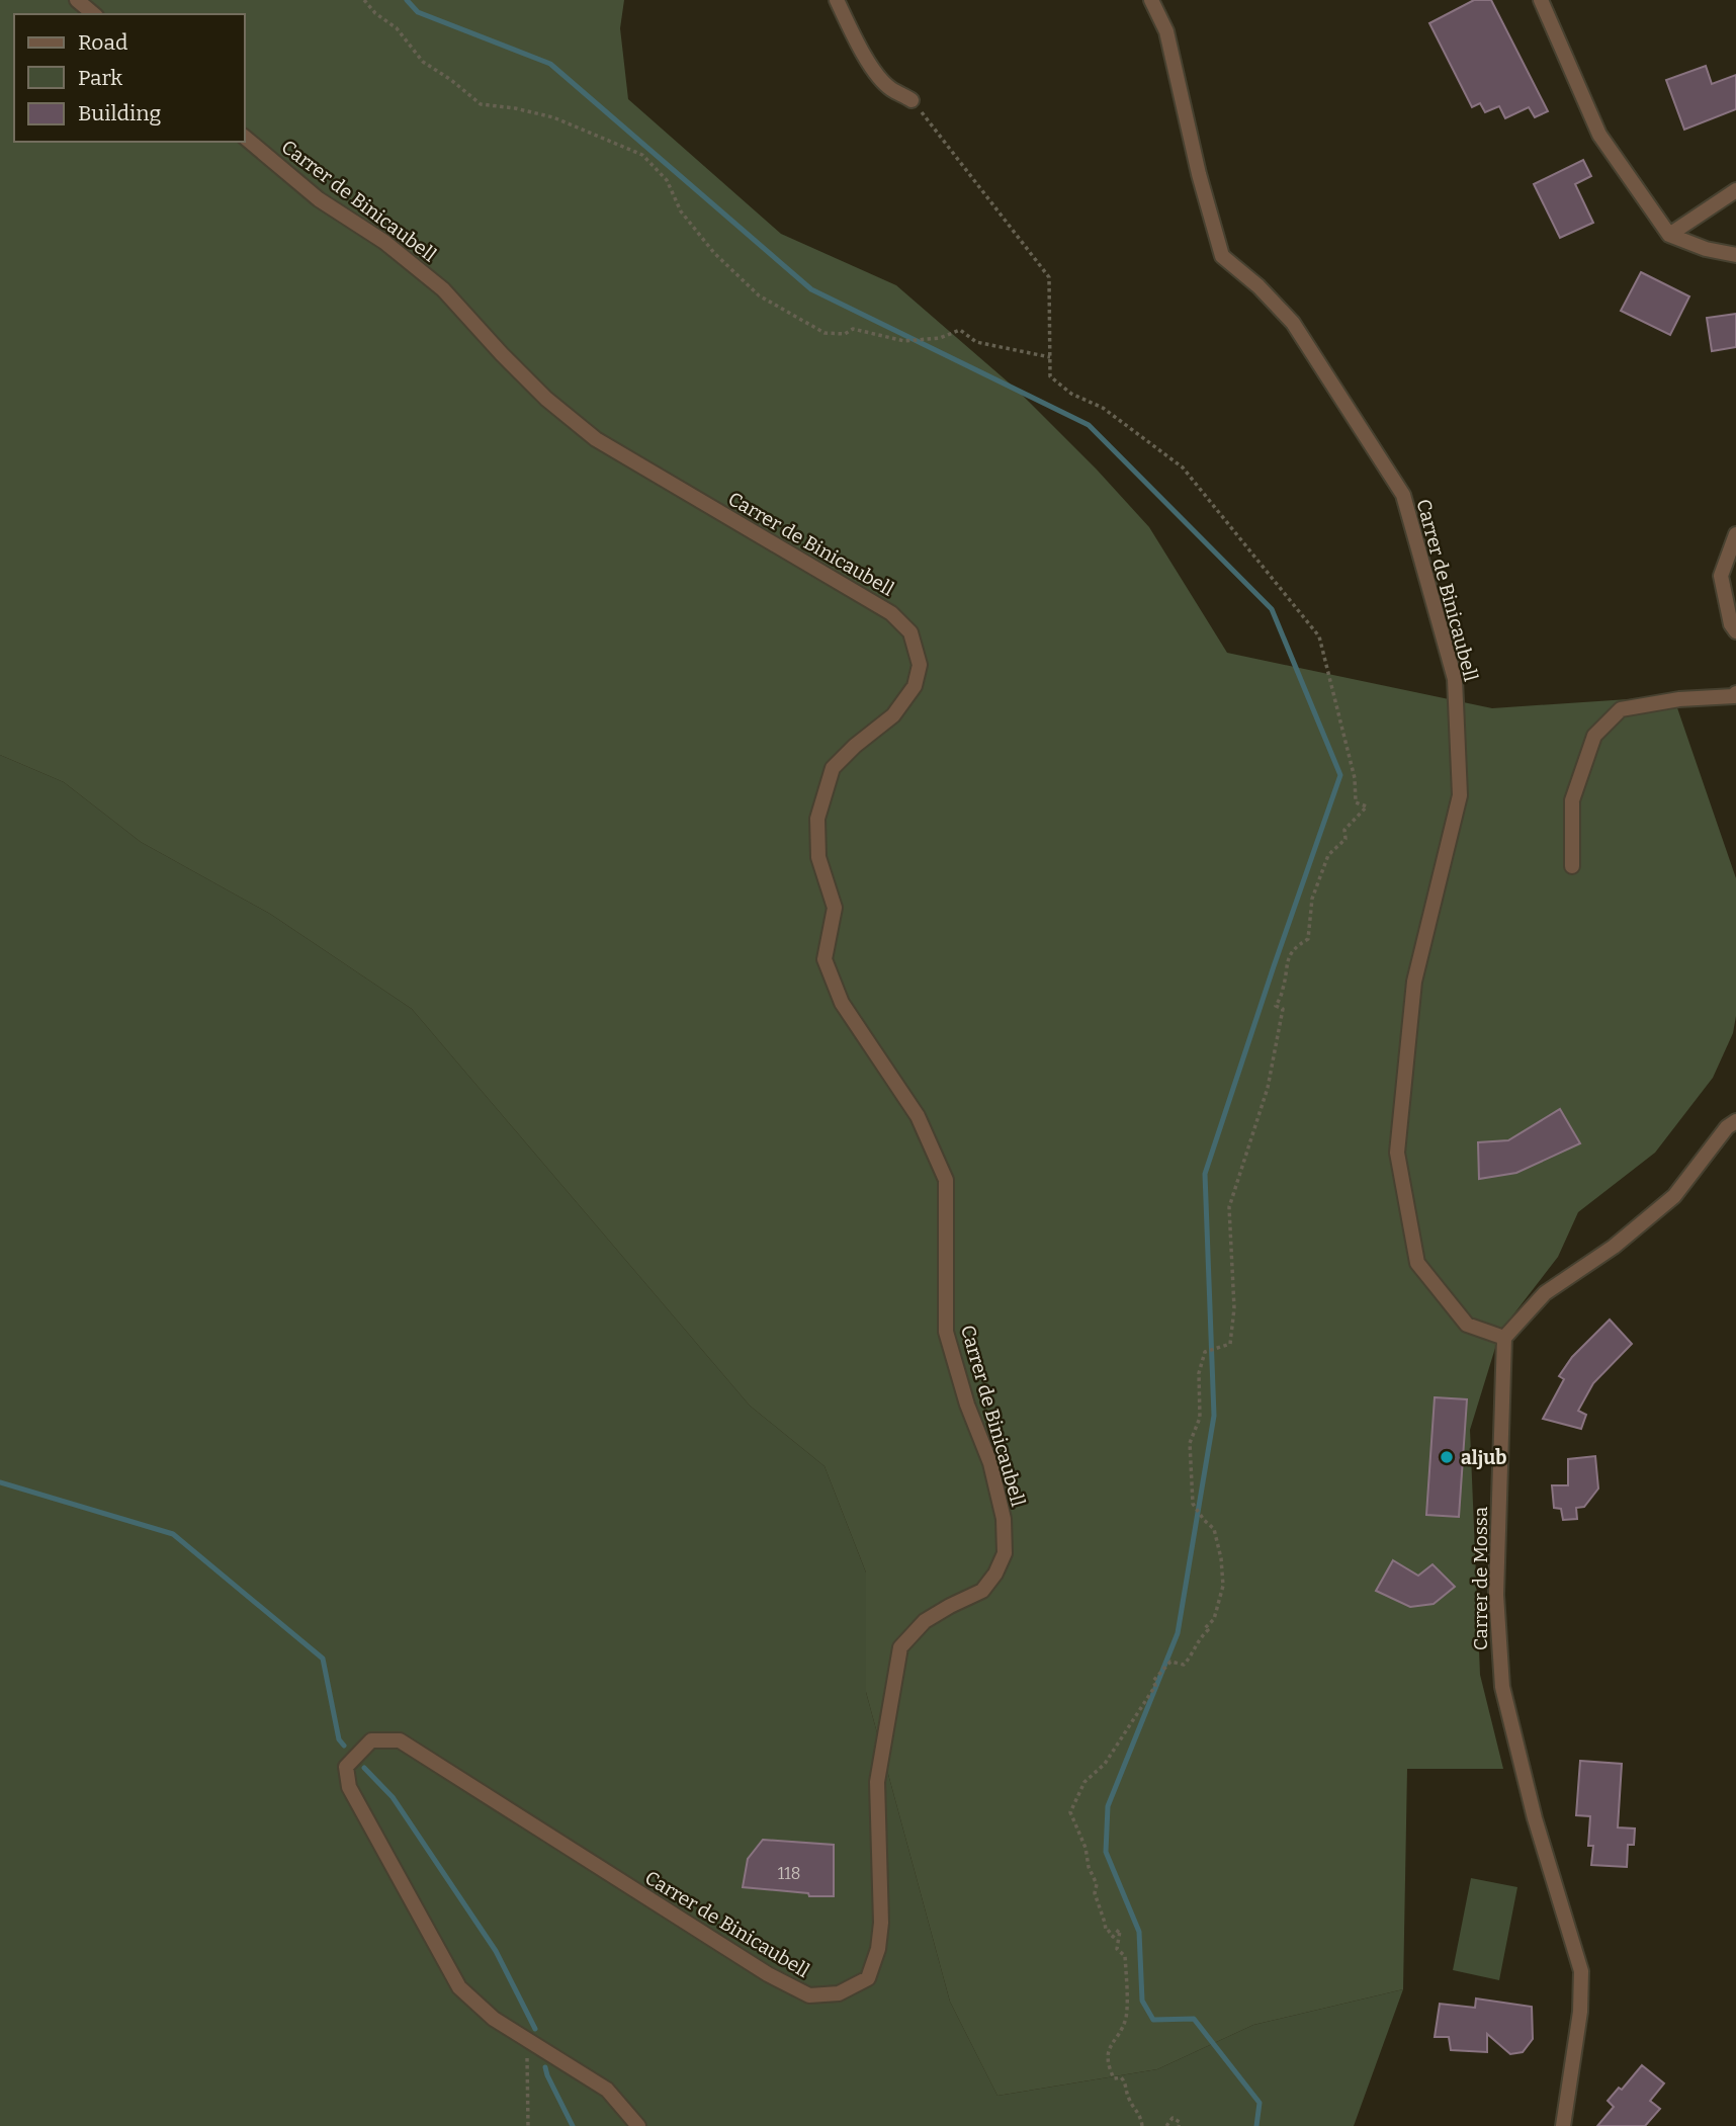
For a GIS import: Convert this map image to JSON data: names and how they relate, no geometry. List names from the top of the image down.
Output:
{
  "streets": {
    "street": ["Carrer de Binicaubell", "Carrer de Mossa"]
  },
  "crossings": [
    ["Carrer de Binicaubell", "Carrer de Mossa"]
  ],
  "places": ["aljub"],
  "house_numbers": ["118"],
  "legend": ["Road", "Park", "Building"]
}
